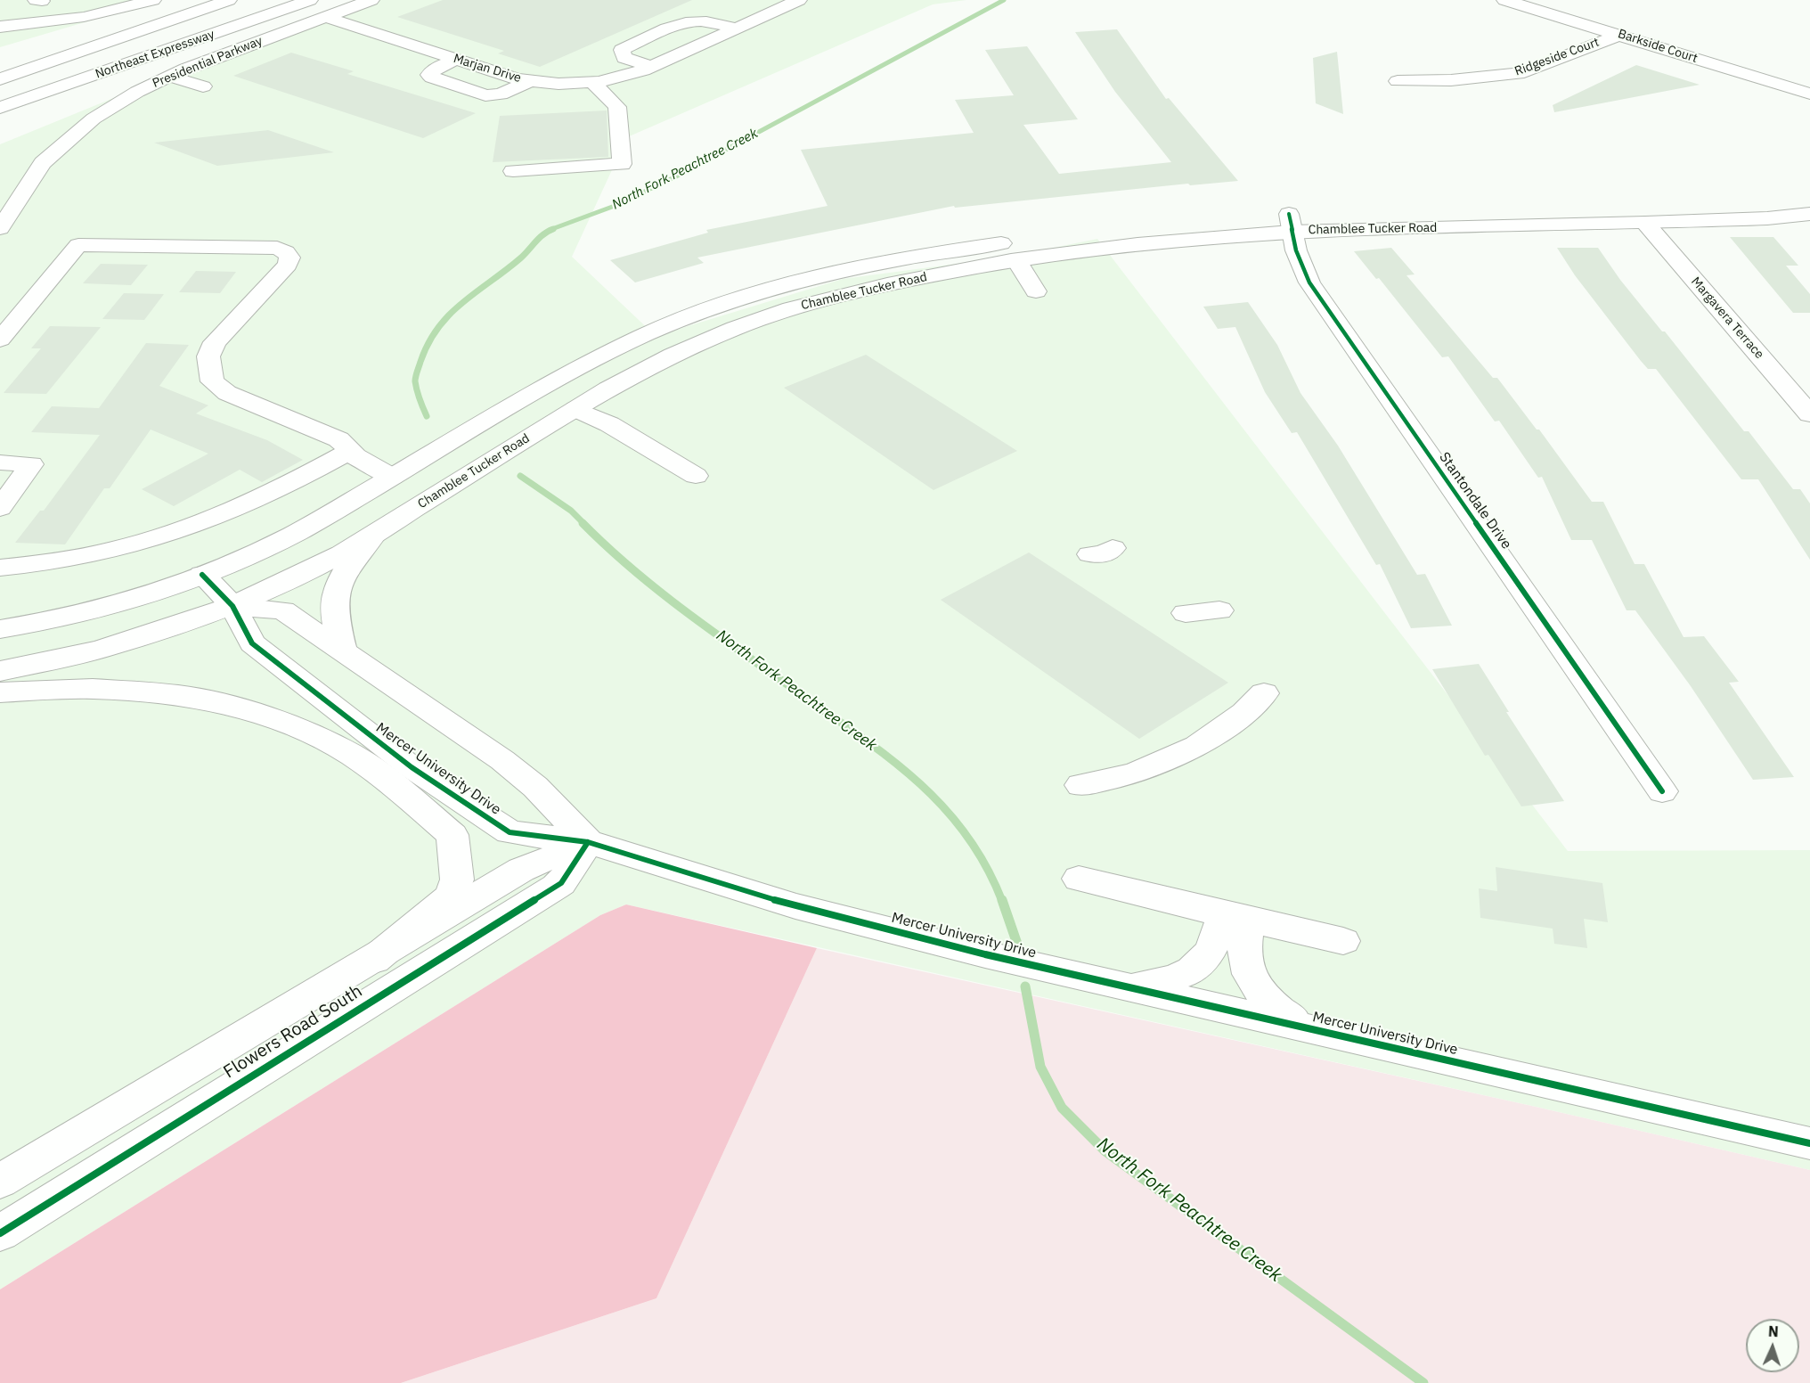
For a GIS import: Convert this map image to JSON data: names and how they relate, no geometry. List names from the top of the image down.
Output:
{
  "streets": {
    "main road": [
      "Barkside Court",
      "Northeast Expressway",
      "Ridgeside Court",
      "Presidential Parkway",
      "Marjan Drive",
      "Chamblee Tucker Road",
      "Margavera Terrace",
      "Stantondale Drive",
      "Mercer University Drive",
      "Flowers Road South"
    ]
  },
  "crossings": [
    ["Barkside Court", "Ridgeside Court"],
    ["Presidential Parkway", "Marjan Drive"],
    ["Chamblee Tucker Road", "Margavera Terrace"],
    ["Chamblee Tucker Road", "Stantondale Drive"],
    ["Chamblee Tucker Road", "Mercer University Drive"],
    ["Mercer University Drive", "Flowers Road South"]
  ],
  "water": ["North Fork Peachtree Creek"],
  "north": "top"
}
